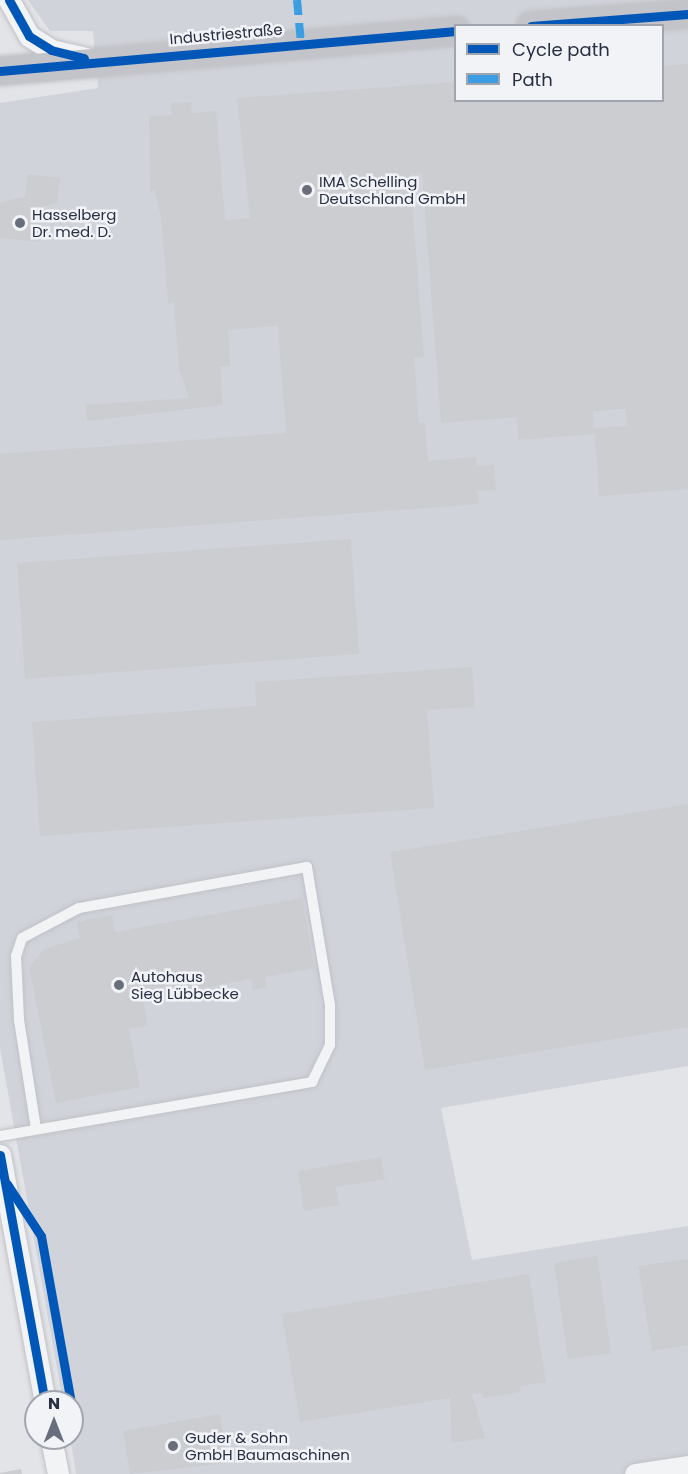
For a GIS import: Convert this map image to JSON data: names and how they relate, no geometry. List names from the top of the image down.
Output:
{
  "streets": {
    "street": ["Industriestraße"]
  },
  "places": [
    "IMA Schelling Deutschland GmbH",
    "Hasselberg Dr. med. D.",
    "Autohaus Sieg Lübbecke",
    "Guder & Sohn GmbH Baumaschinen"
  ],
  "legend": ["Cycle path", "Path"],
  "north": "top"
}
